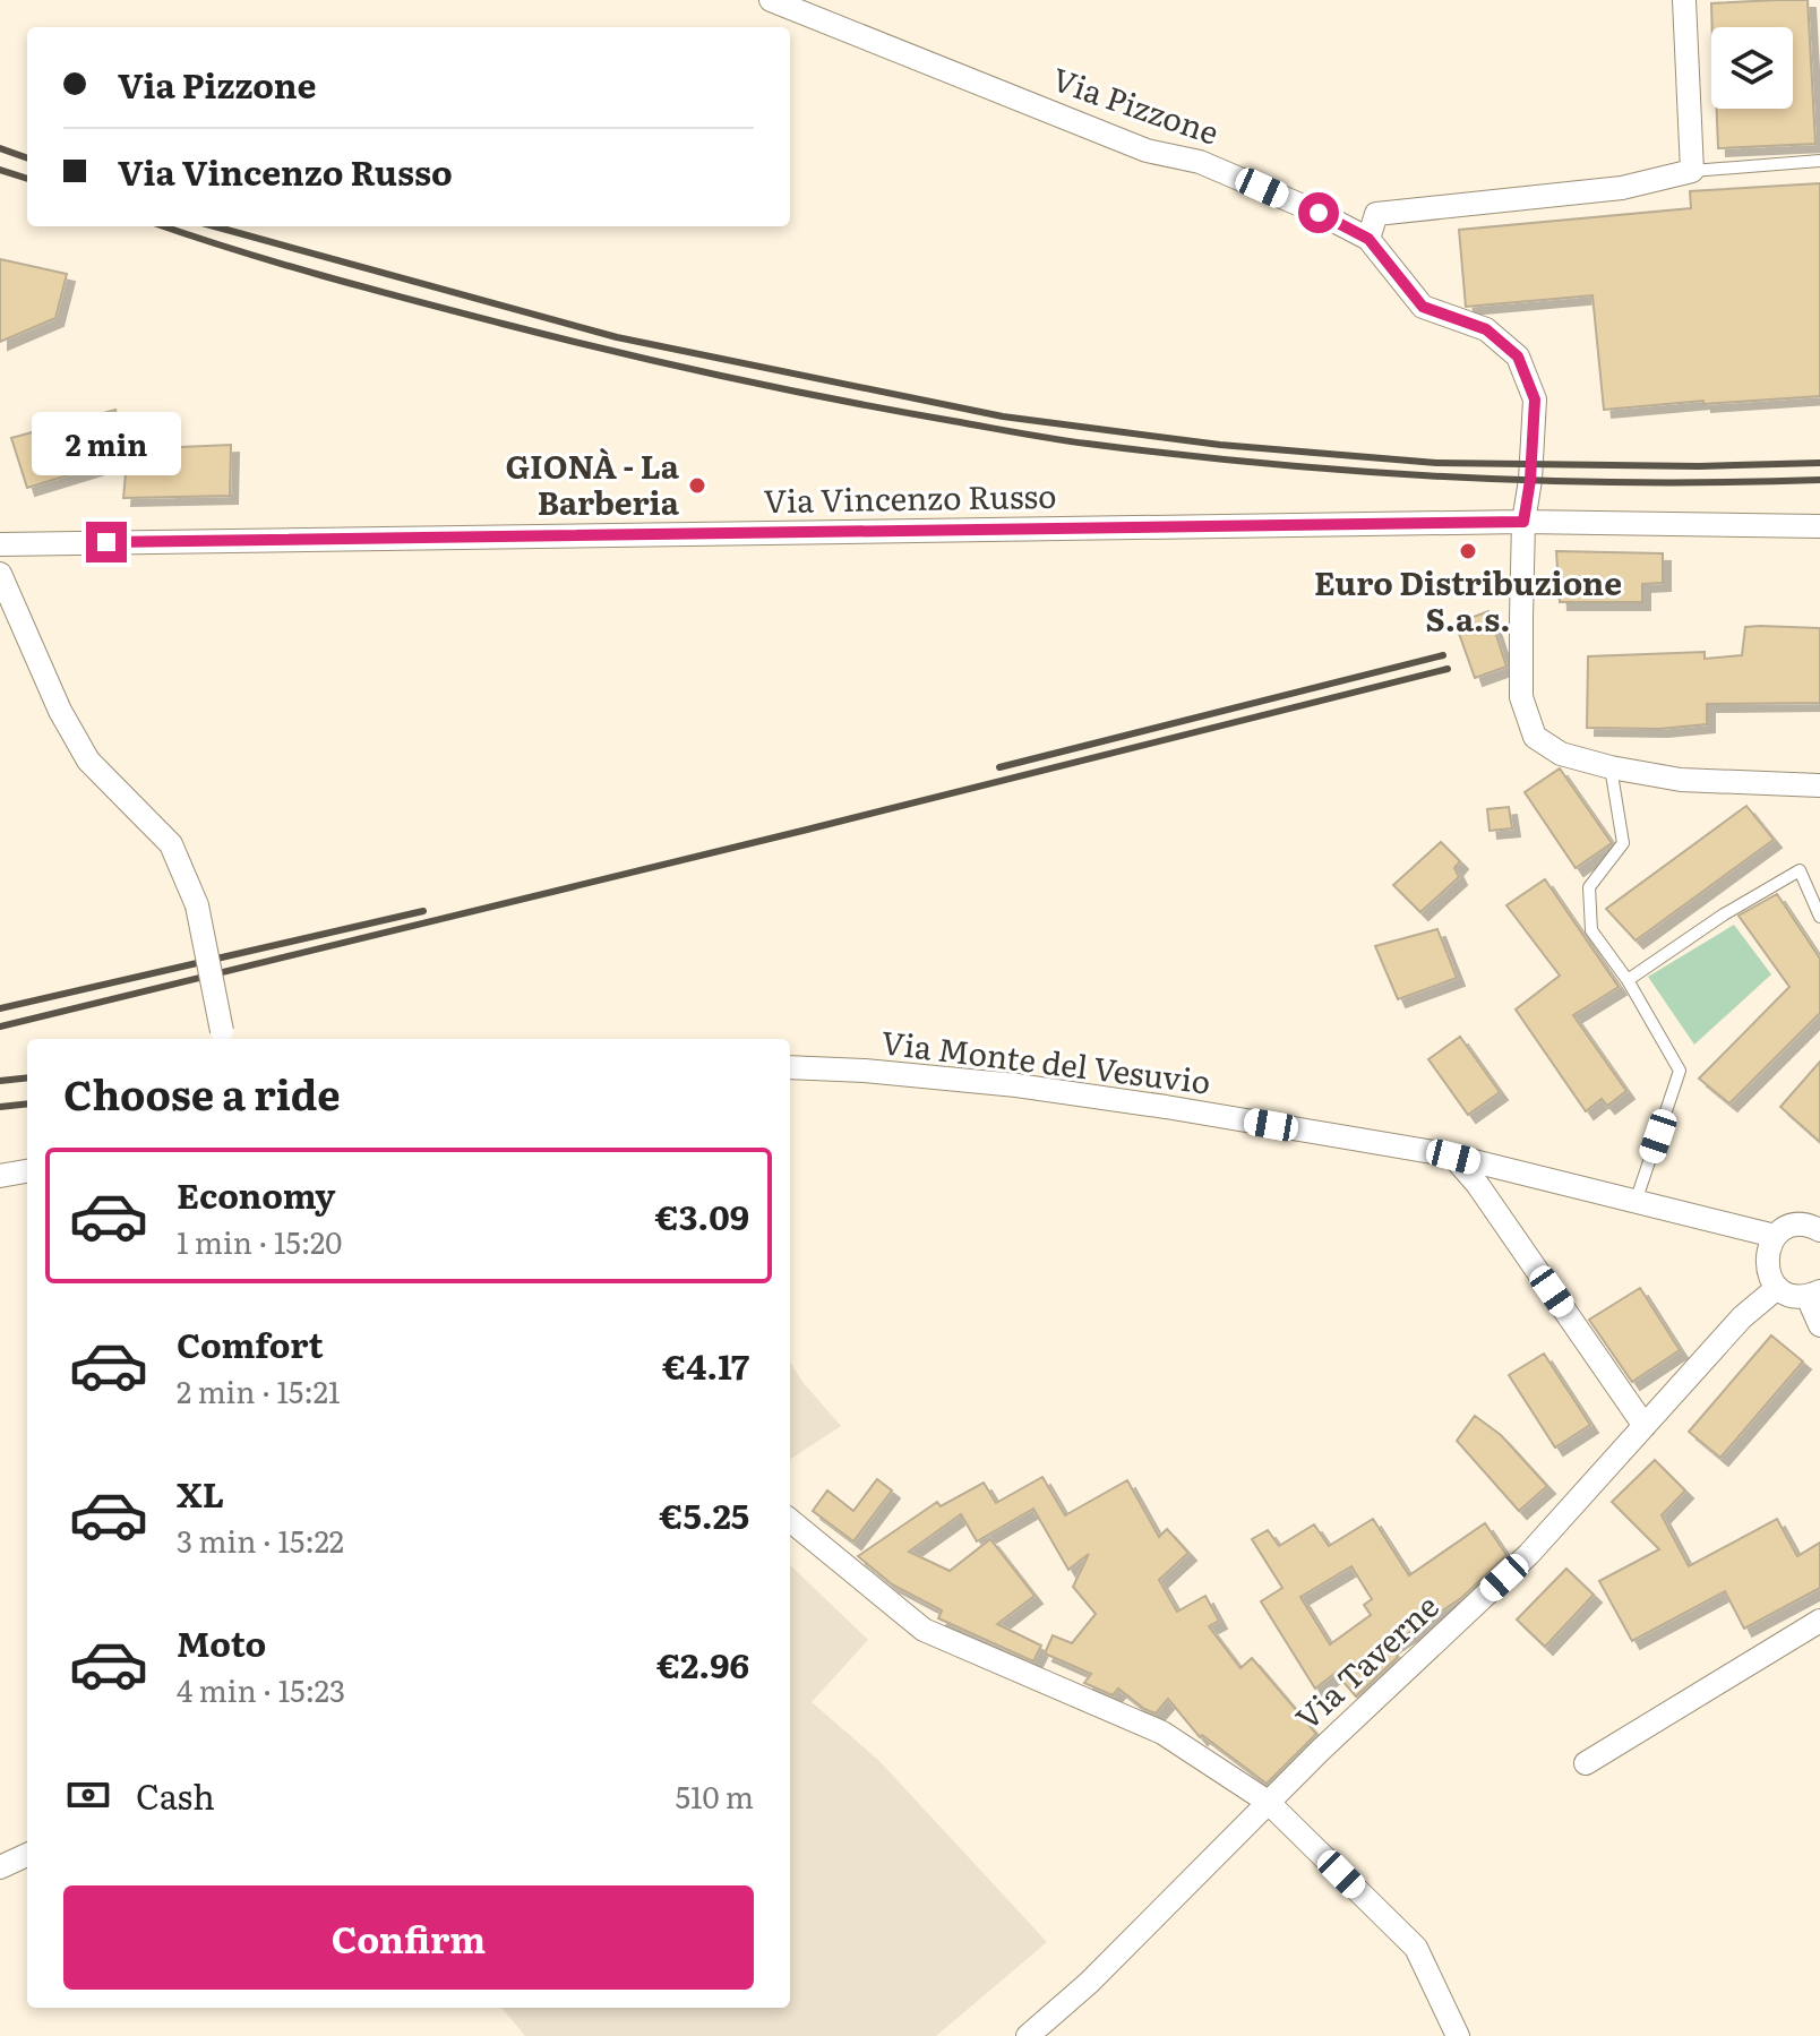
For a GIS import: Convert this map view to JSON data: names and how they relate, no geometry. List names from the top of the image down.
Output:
{
  "streets": {
    "street": [
      "Via Pizzone",
      "Via Vincenzo Russo",
      "Via Monte del Vesuvio",
      "Via Taverne"
    ]
  },
  "crossings": [
    ["Via Pizzone", "Via Vincenzo Russo"]
  ],
  "places": ["GIONÀ - La Barberia", "Euro Distribuzione S.a.s."],
  "page": {
    "banner": ["Via Pizzone", "Via Vincenzo Russo"],
    "bubble": "2 min",
    "heading": "Choose a ride",
    "list": [
      {
        "name": "Economy",
        "note": "1 min · 15:20",
        "value": "€3.09"
      },
      {
        "name": "Comfort",
        "note": "2 min · 15:21",
        "value": "€4.17"
      },
      {
        "name": "XL",
        "note": "3 min · 15:22",
        "value": "€5.25"
      },
      {
        "name": "Moto",
        "note": "4 min · 15:23",
        "value": "€2.96"
      }
    ],
    "pay": ["Cash", "510 m"],
    "buttons": "Confirm"
  }
}
